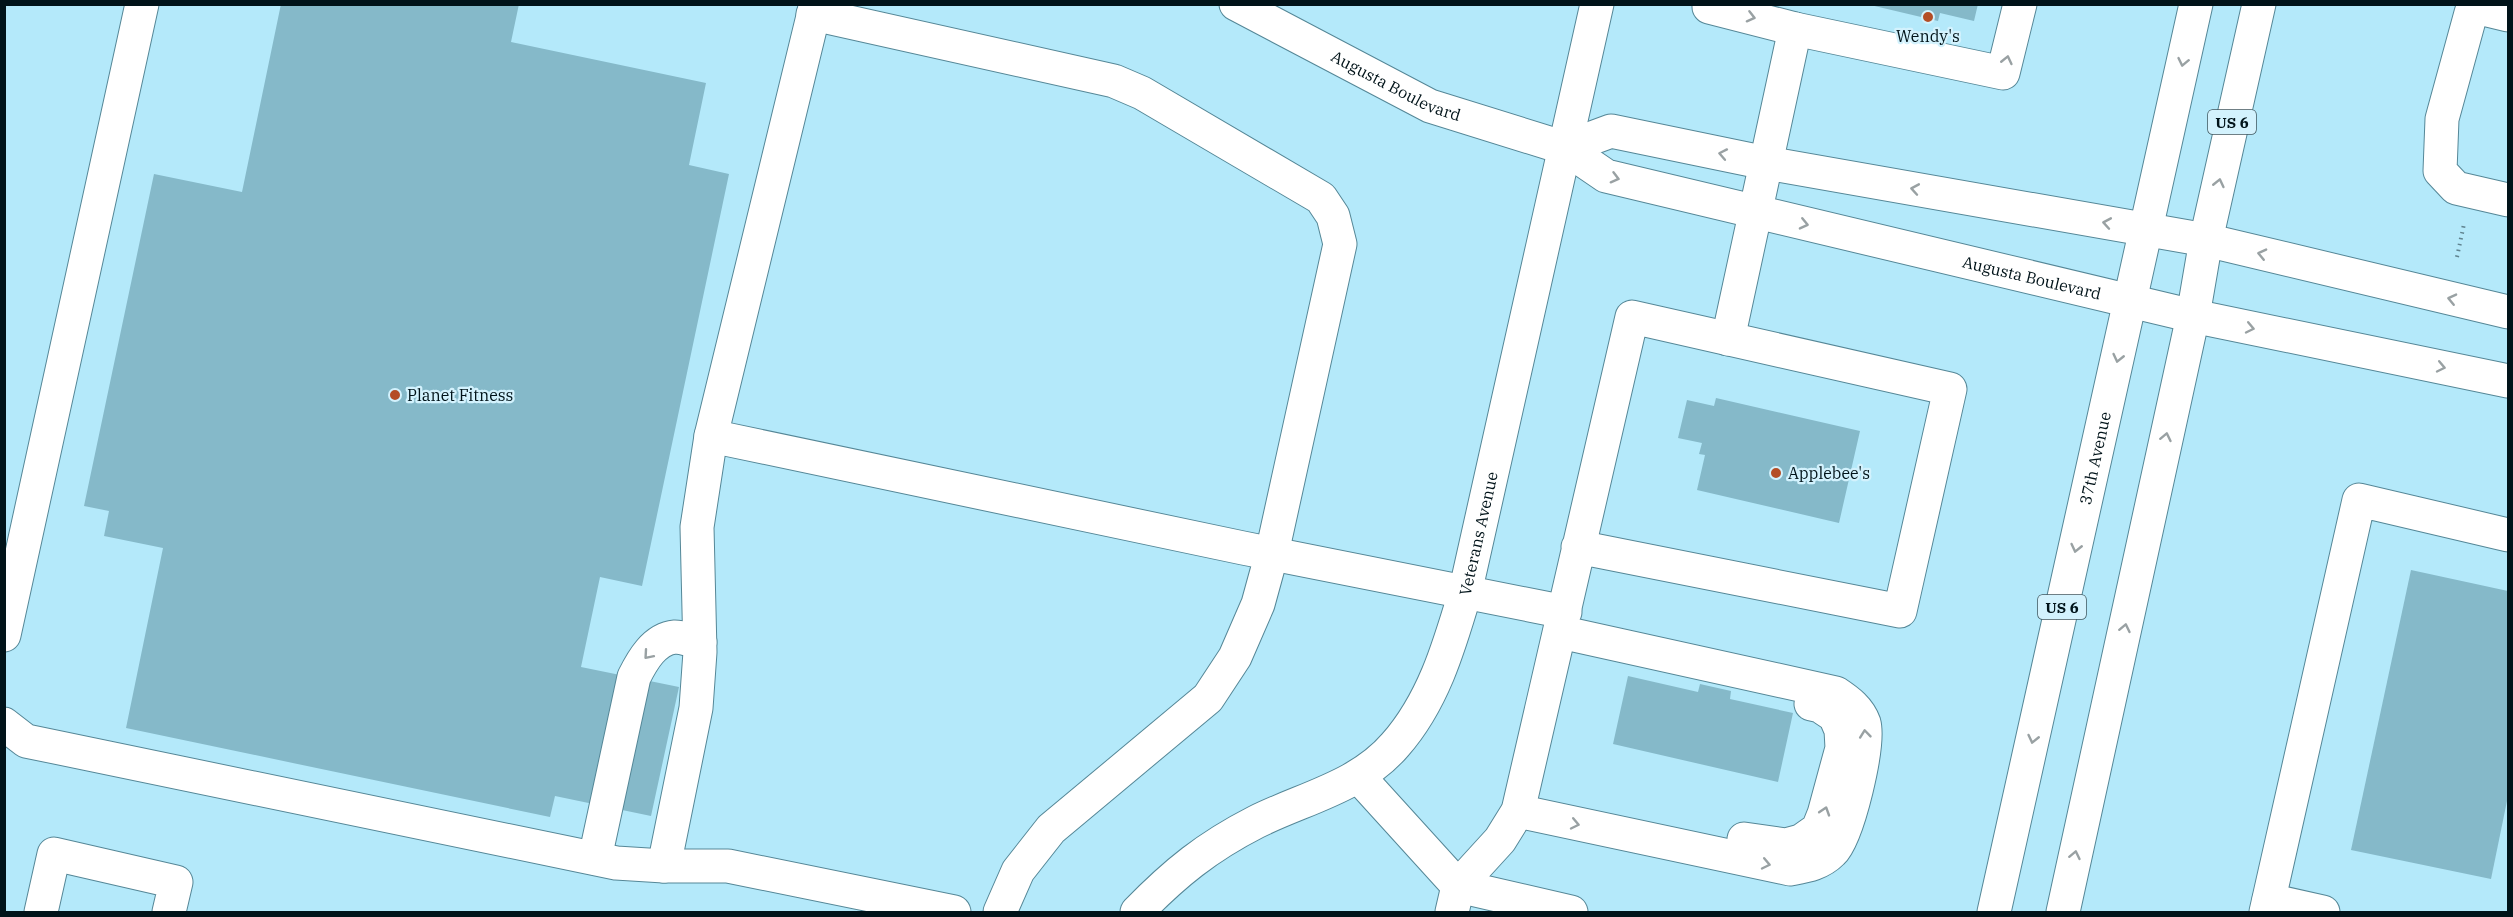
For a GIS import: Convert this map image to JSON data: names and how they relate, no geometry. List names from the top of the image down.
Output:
{
  "streets": {
    "street": [
      "Augusta Boulevard",
      "US 6",
      "37th Avenue",
      "Veterans Avenue"
    ]
  },
  "crossings": [
    ["Augusta Boulevard", "US 6"],
    ["Augusta Boulevard", "37th Avenue"],
    ["Augusta Boulevard", "Veterans Avenue"]
  ],
  "places": ["Wendy's", "Planet Fitness", "Applebee's"]
}
